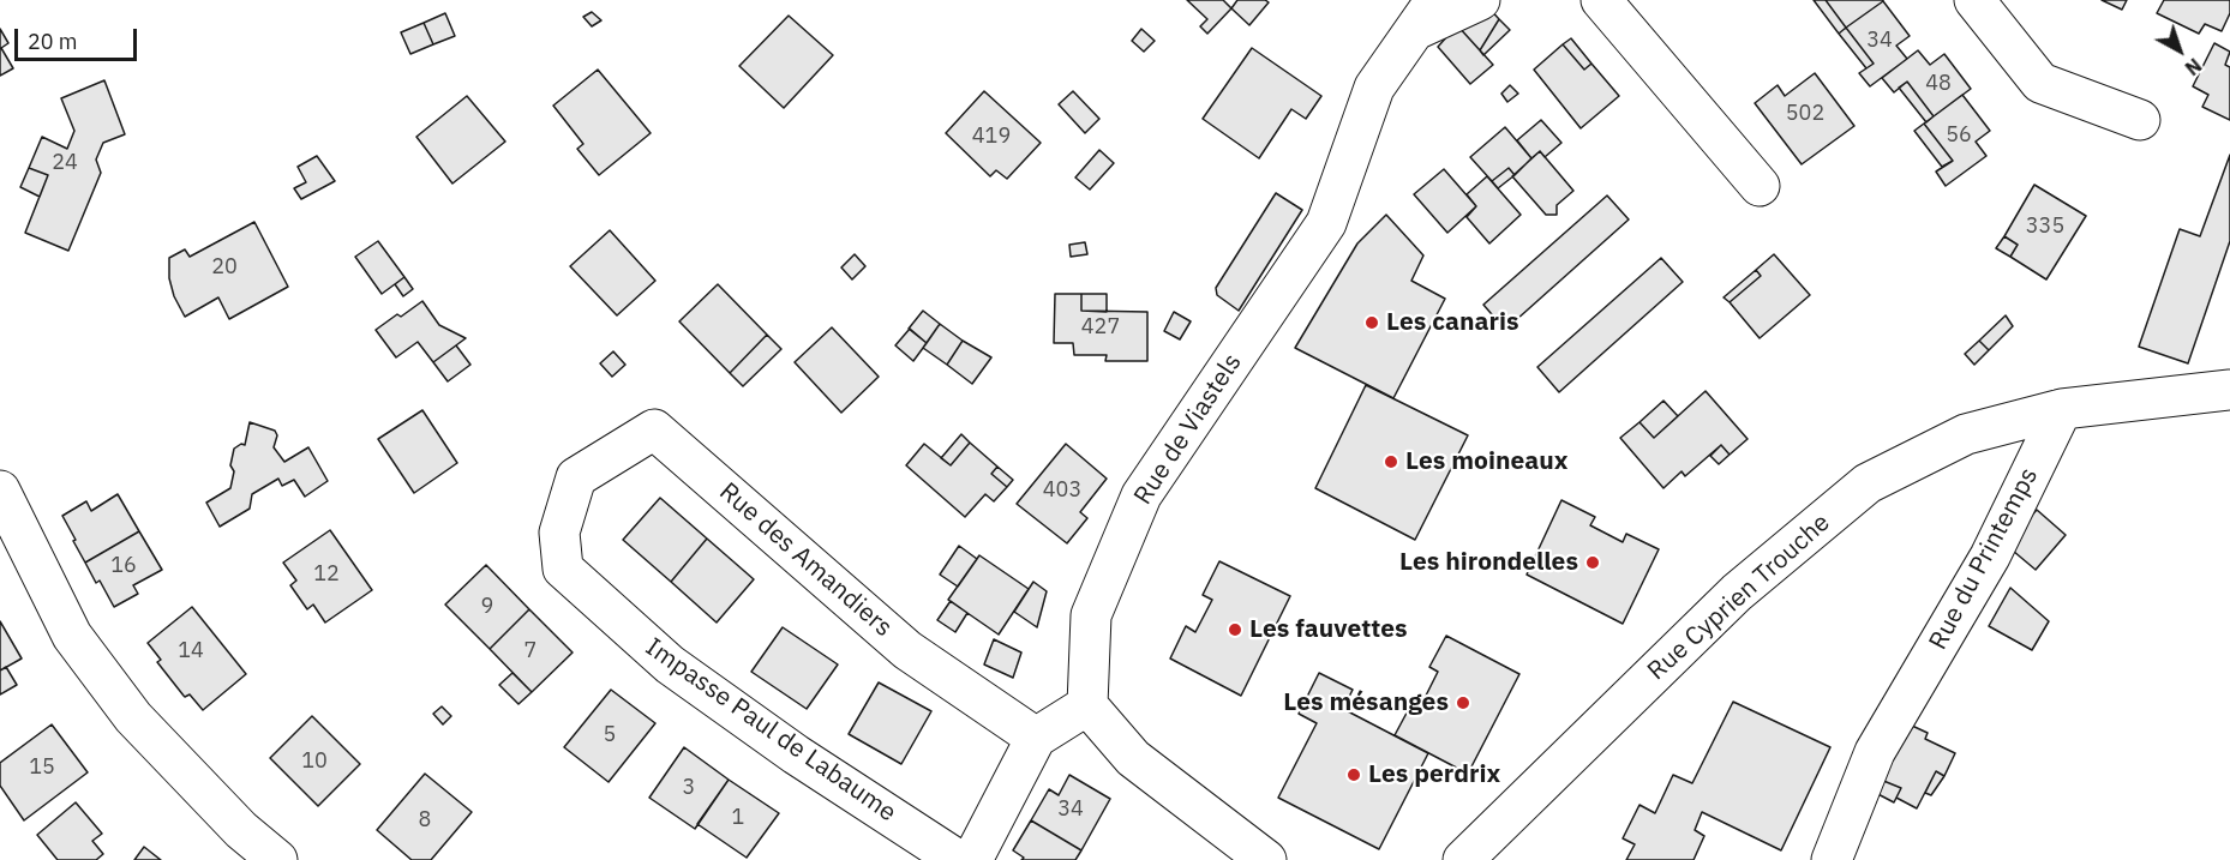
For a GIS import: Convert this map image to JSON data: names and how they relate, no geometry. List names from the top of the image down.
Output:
{
  "streets": {
    "street": [
      "Rue de Viastels",
      "Rue du Printemps",
      "Rue des Amandiers",
      "Rue Cyprien Trouche",
      "Impasse Paul de Labaume"
    ]
  },
  "crossings": [
    ["Rue du Printemps", "Rue Cyprien Trouche"],
    ["Rue des Amandiers", "Impasse Paul de Labaume"]
  ],
  "places": [
    "Les canaris",
    "Les moineaux",
    "Les hirondelles",
    "Les fauvettes",
    "Les mésanges",
    "Les perdrix"
  ],
  "house_numbers": [
    "34",
    "48",
    "502",
    "56",
    "419",
    "24",
    "335",
    "20",
    "427",
    "403",
    "16",
    "12",
    "9",
    "14",
    "7",
    "5",
    "10",
    "15",
    "3",
    "34",
    "1",
    "8"
  ],
  "scale_bar": "20 m",
  "north": "bottom right"
}
